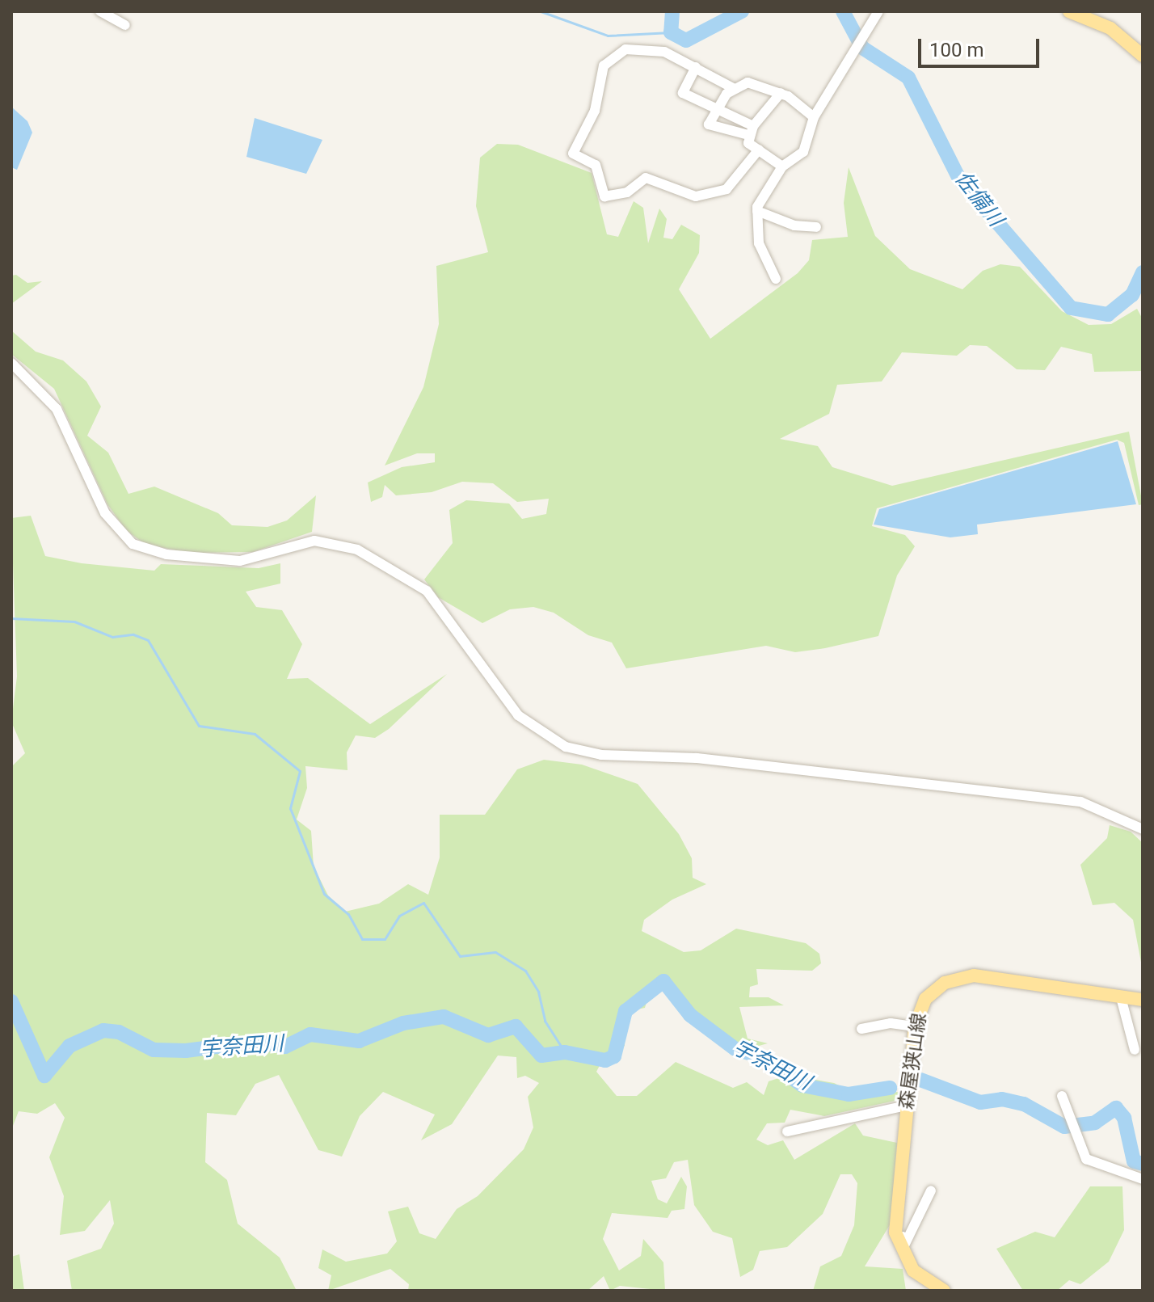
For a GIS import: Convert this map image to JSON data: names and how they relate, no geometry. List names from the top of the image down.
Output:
{
  "streets": {
    "main road": ["森屋狭山線"]
  },
  "water": ["佐備川", "宇奈田川"],
  "scale_bar": "100 m"
}
